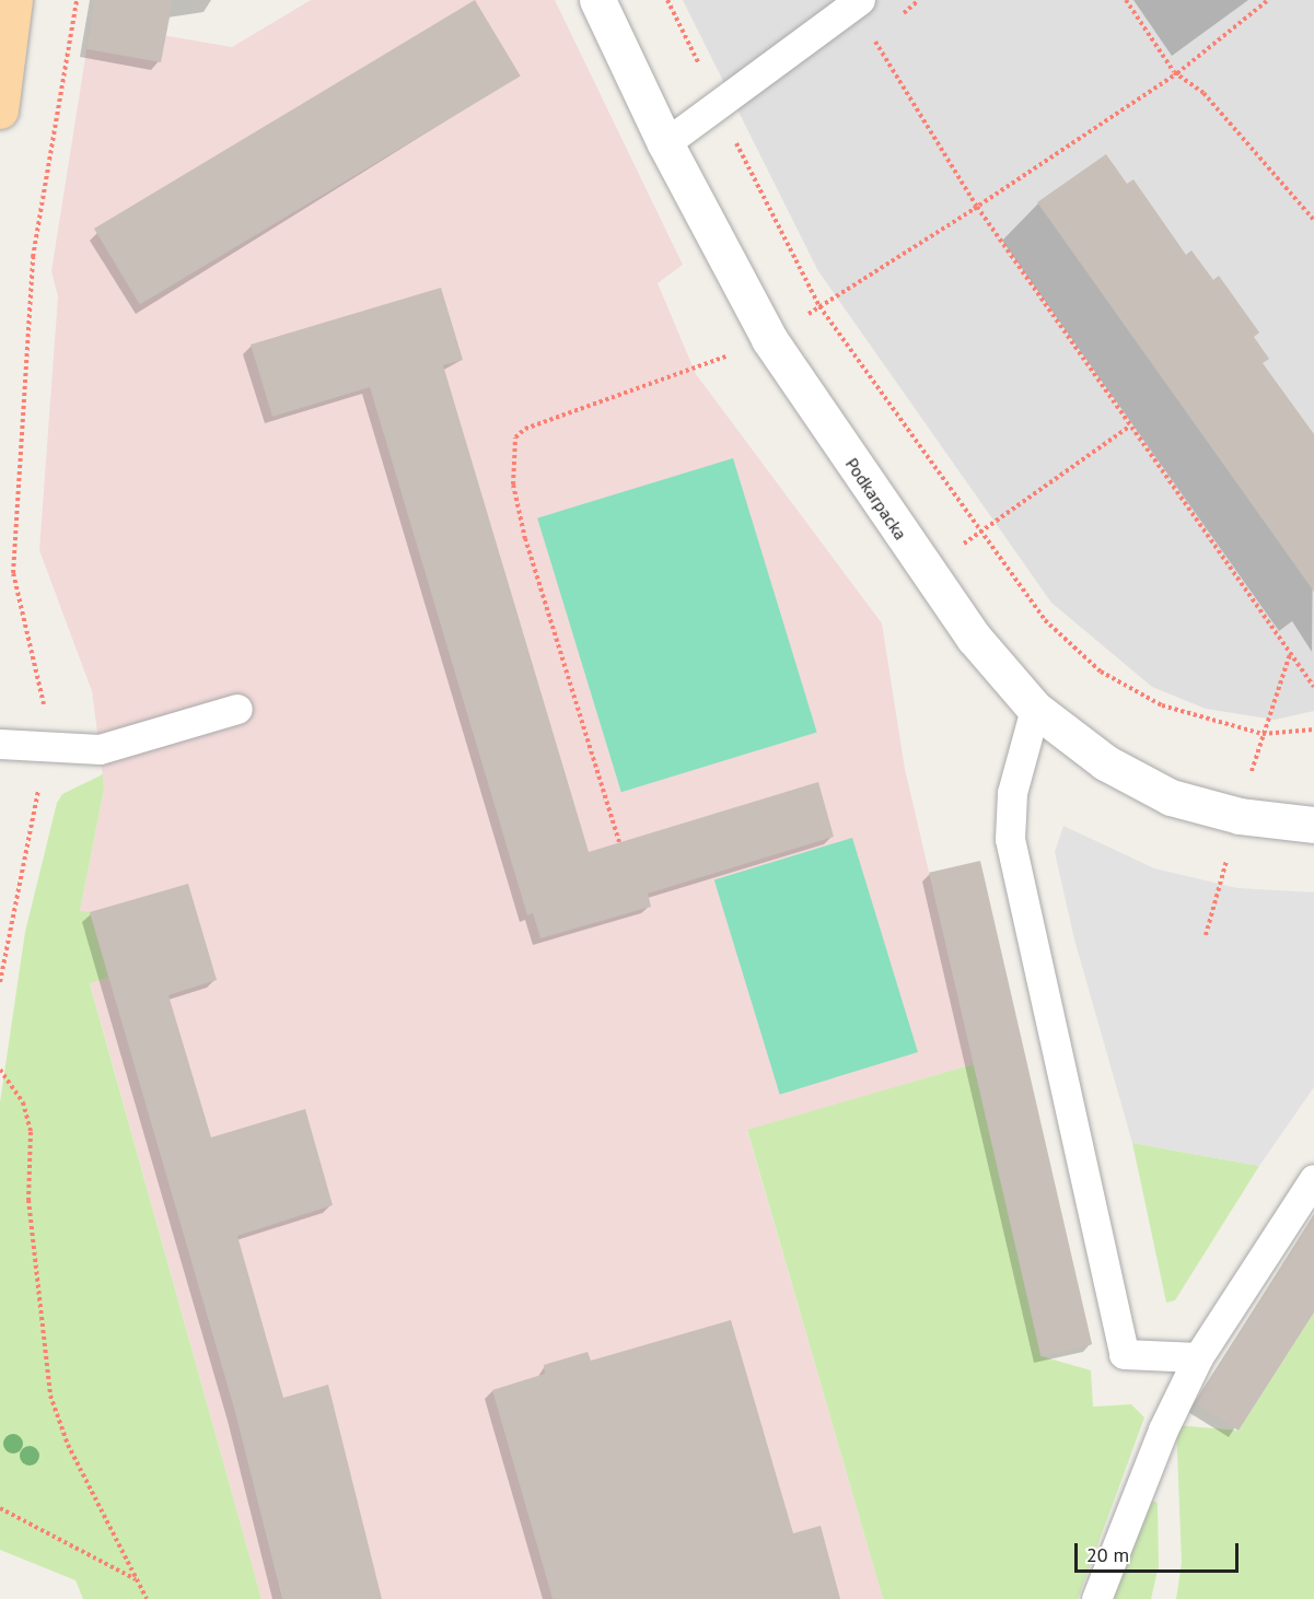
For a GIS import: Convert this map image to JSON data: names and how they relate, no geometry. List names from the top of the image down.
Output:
{
  "streets": {
    "street": ["Podkarpacka"]
  },
  "scale_bar": "20 m"
}
